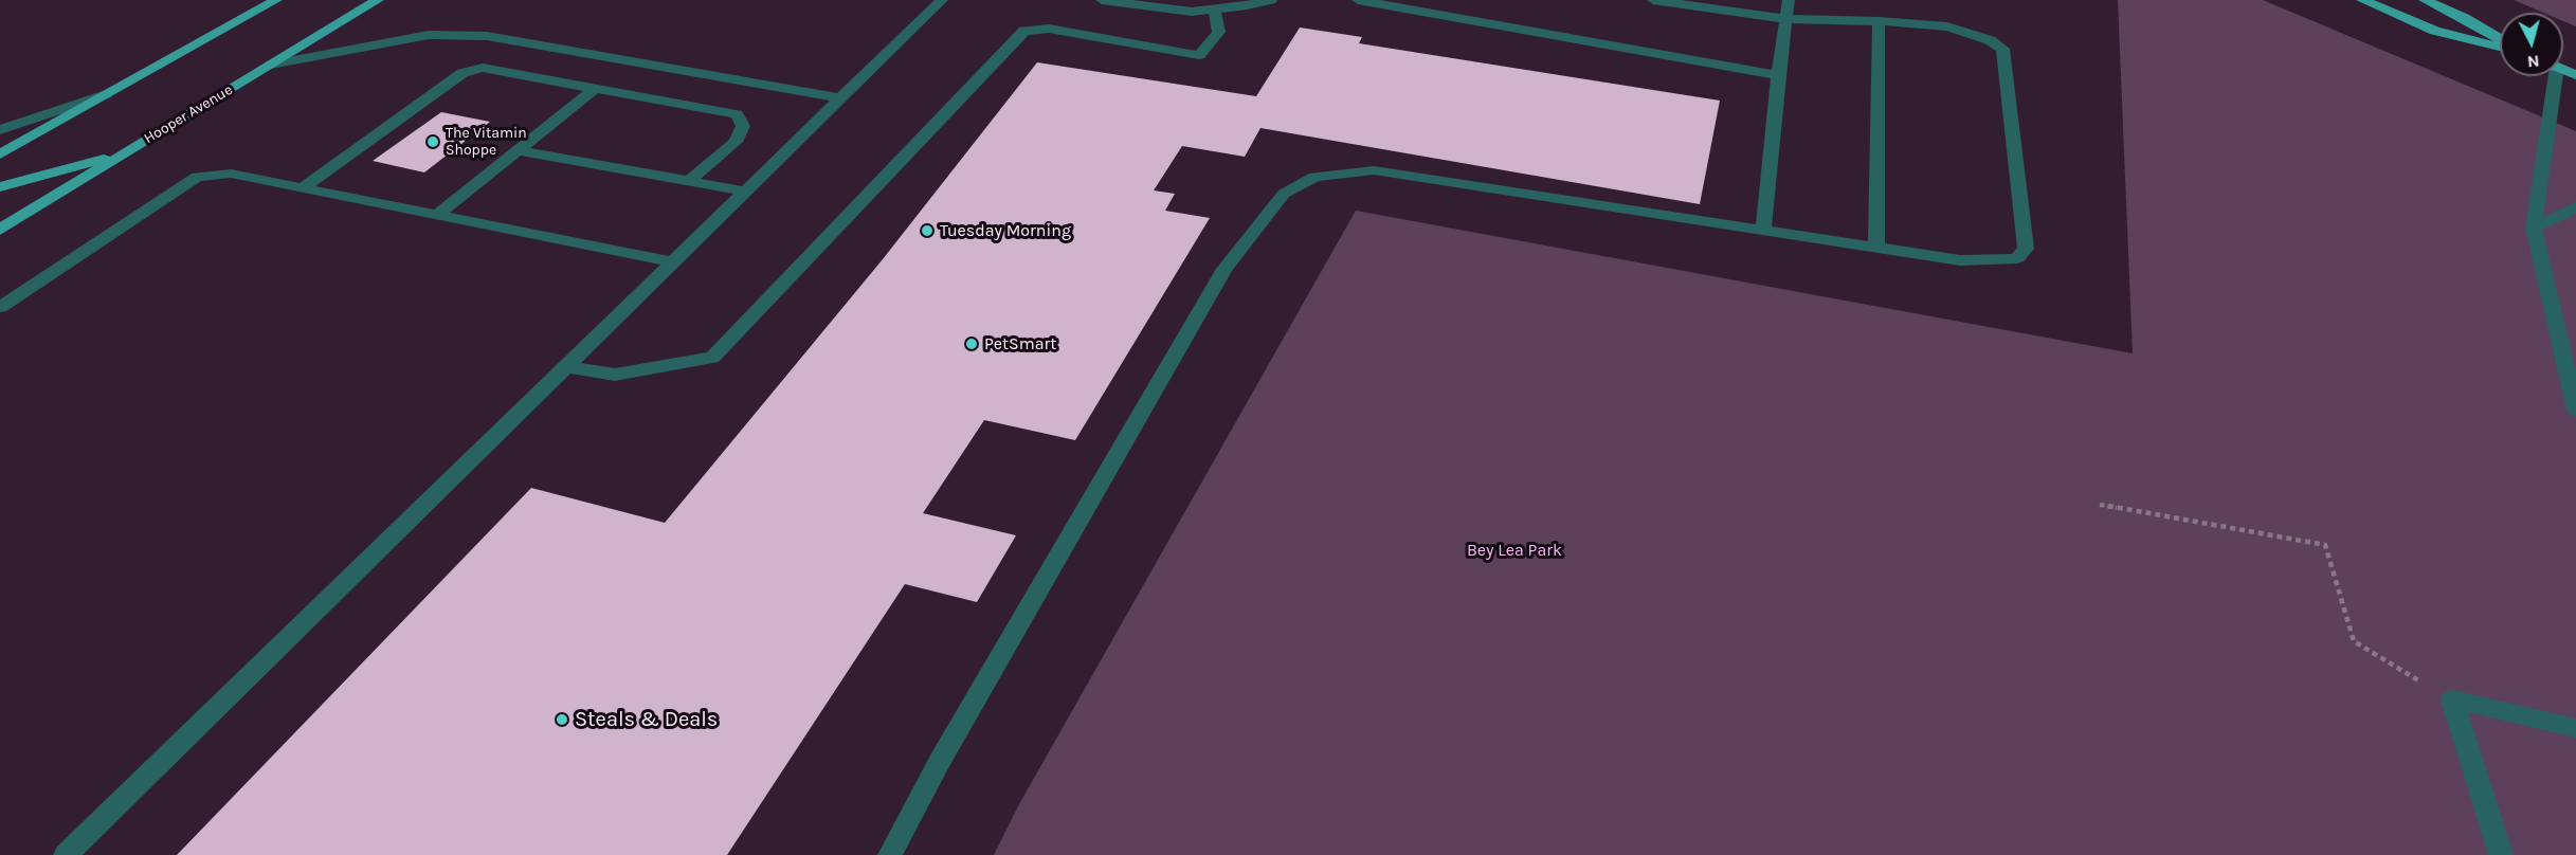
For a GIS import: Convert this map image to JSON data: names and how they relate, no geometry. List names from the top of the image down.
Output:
{
  "streets": {
    "main road": ["Hooper Avenue"]
  },
  "parks": ["Bey Lea Park"],
  "places": [
    "The Vitamin Shoppe",
    "Tuesday Morning",
    "PetSmart",
    "Steals & Deals"
  ],
  "north": "bottom"
}
